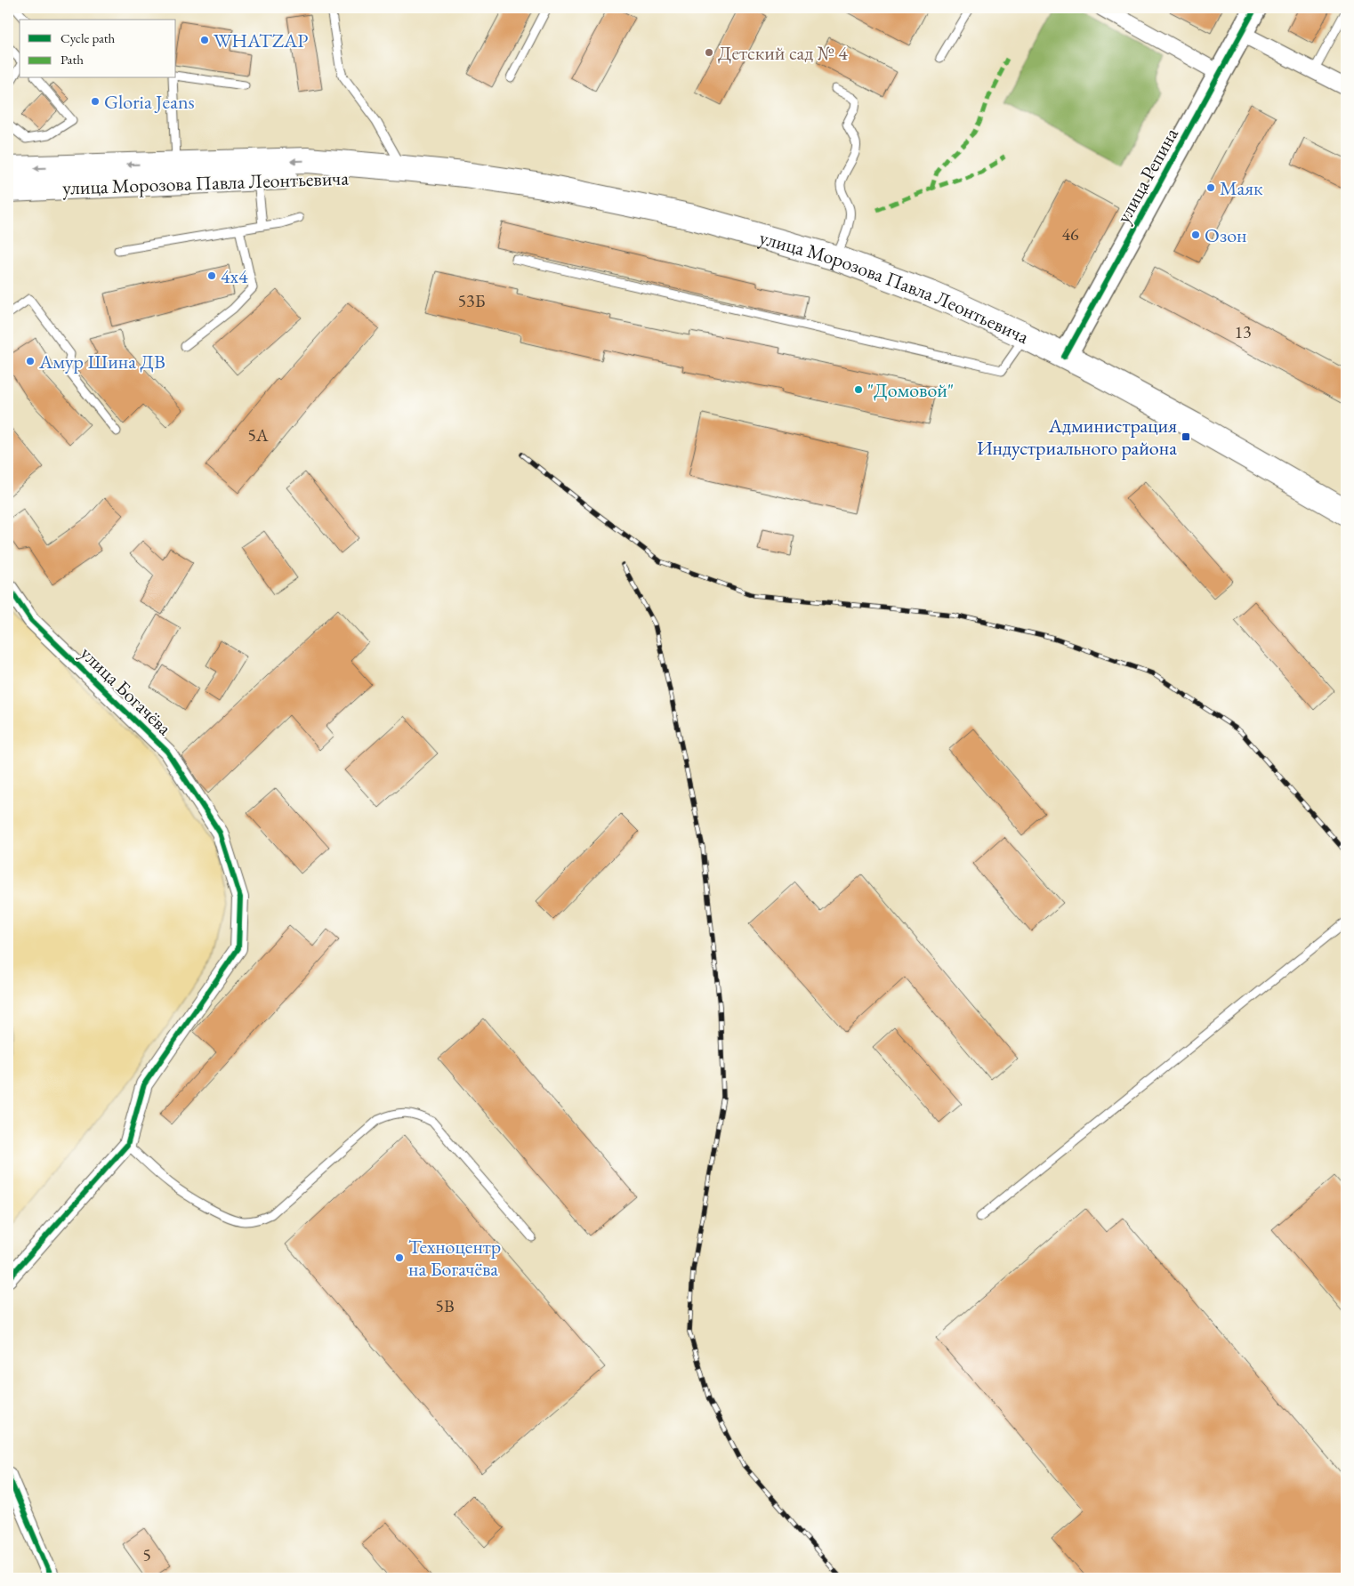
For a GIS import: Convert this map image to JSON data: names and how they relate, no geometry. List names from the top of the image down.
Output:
{
  "streets": {
    "main road": ["улица Морозова Павла Леонтьевича"],
    "street": ["улица Репина", "улица Богачёва"]
  },
  "crossings": [
    ["улица Репина", "улица Морозова Павла Леонтьевича"]
  ],
  "places": {
    "other": [
      "WHATZAP",
      "Детский сад № 4",
      "Gloria Jeans",
      "Маяк",
      "Озон",
      "4х4",
      "Амур Шина ДВ",
      "\"Домовой\"",
      "Техноцентр на Богачёва"
    ],
    "transit": ["Администрация Индустриального района"]
  },
  "house_numbers": [
    "46",
    "53Б",
    "13",
    "5А",
    "5В",
    "5"
  ],
  "legend": ["Cycle path", "Path"]
}
